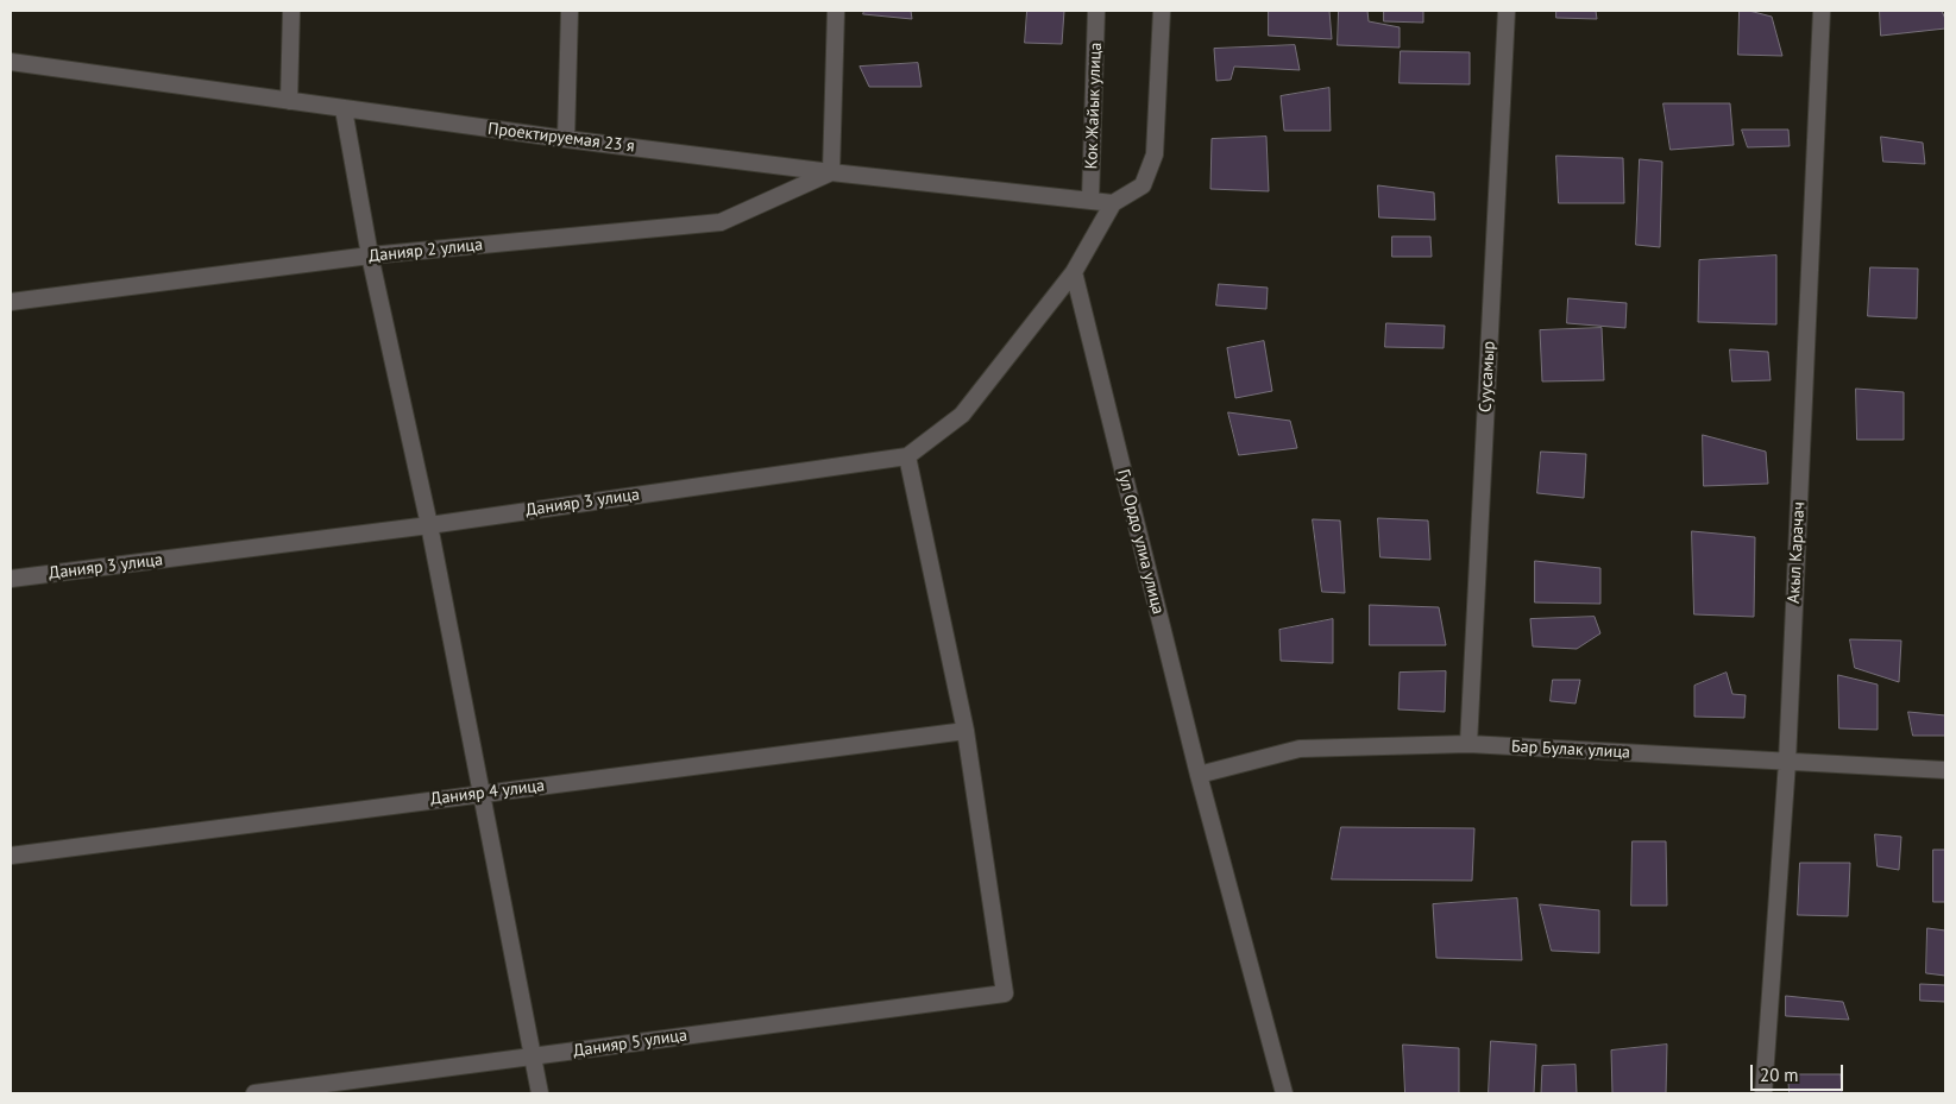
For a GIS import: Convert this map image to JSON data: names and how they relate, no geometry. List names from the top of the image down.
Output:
{
  "streets": {
    "street": [
      "Кок Жайык улица",
      "Проектируемая 23 я",
      "Данияр 2 улица",
      "Суусамыр",
      "Данияр 3 улица",
      "Гул Ордо улиа улица",
      "Акыл Карачач",
      "Бар Булак улица",
      "Данияр 4 улица",
      "Данияр 5 улица"
    ]
  },
  "crossings": [
    ["Кок Жайык улица", "Проектируемая 23 я"],
    ["Проектируемая 23 я", "Данияр 2 улица"],
    ["Суусамыр", "Бар Булак улица"],
    ["Данияр 3 улица", "Гул Ордо улиа улица"],
    ["Гул Ордо улиа улица", "Бар Булак улица"],
    ["Акыл Карачач", "Бар Булак улица"],
    ["Данияр 4 улица", "Данияр 5 улица"]
  ],
  "scale_bar": "20 m"
}
